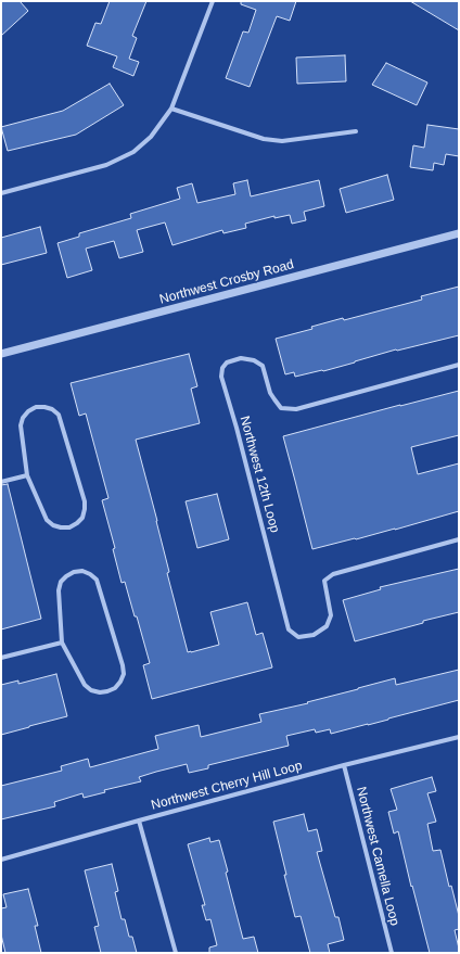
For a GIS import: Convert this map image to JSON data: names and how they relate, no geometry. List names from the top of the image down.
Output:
{
  "streets": {
    "street": [
      "Northwest Crosby Road",
      "Northwest 12th Loop",
      "Northwest Cherry Hill Loop",
      "Northwest Camella Loop"
    ]
  },
  "crossings": [
    ["Northwest Cherry Hill Loop", "Northwest Camella Loop"]
  ]
}
